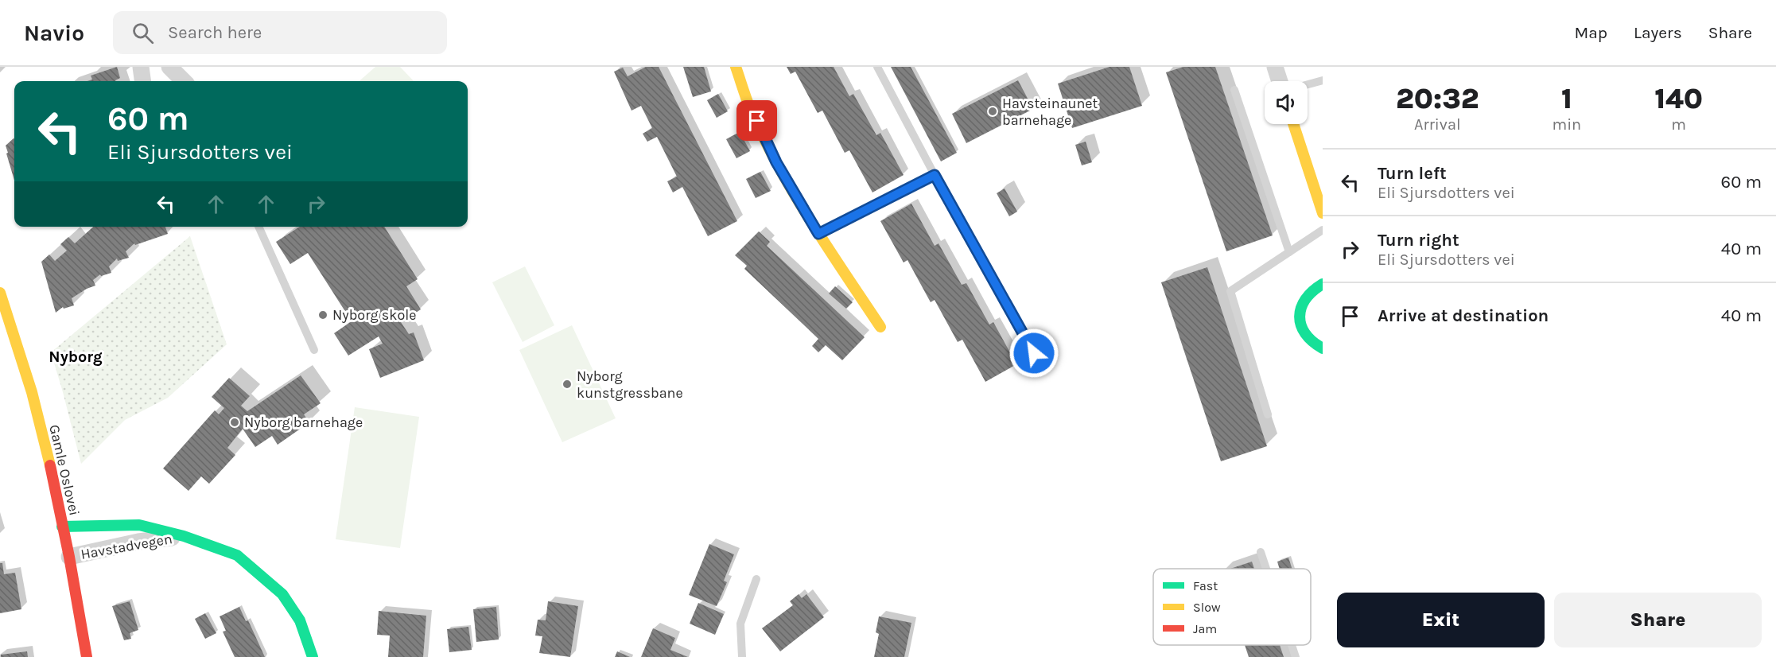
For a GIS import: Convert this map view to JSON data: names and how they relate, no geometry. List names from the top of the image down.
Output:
{
  "streets": {
    "street": ["Gamle Oslovei", "Havstadvegen"]
  },
  "crossings": [
    ["Gamle Oslovei", "Havstadvegen"]
  ],
  "districts": ["Nyborg"],
  "places": [
    "Havsteinaunet barnehage",
    "Nyborg skole",
    "Nyborg kunstgressbane",
    "Nyborg barnehage"
  ],
  "legend": ["Fast", "Slow", "Jam"],
  "page": {
    "header": "Navio",
    "search": "Search here",
    "nav": ["Map", "Layers", "Share"],
    "eta": [
      "20:32",
      "Arrival",
      "1",
      "min",
      "140",
      "m"
    ],
    "turn": ["60 m", "Eli Sjursdotters vei"],
    "list": [
      {
        "name": "Turn left",
        "note": "Eli Sjursdotters vei",
        "value": "60 m"
      },
      {
        "name": "Turn right",
        "note": "Eli Sjursdotters vei",
        "value": "40 m"
      },
      {
        "name": "Arrive at destination",
        "value": "40 m"
      }
    ],
    "buttons": ["Exit", "Share"]
  }
}
